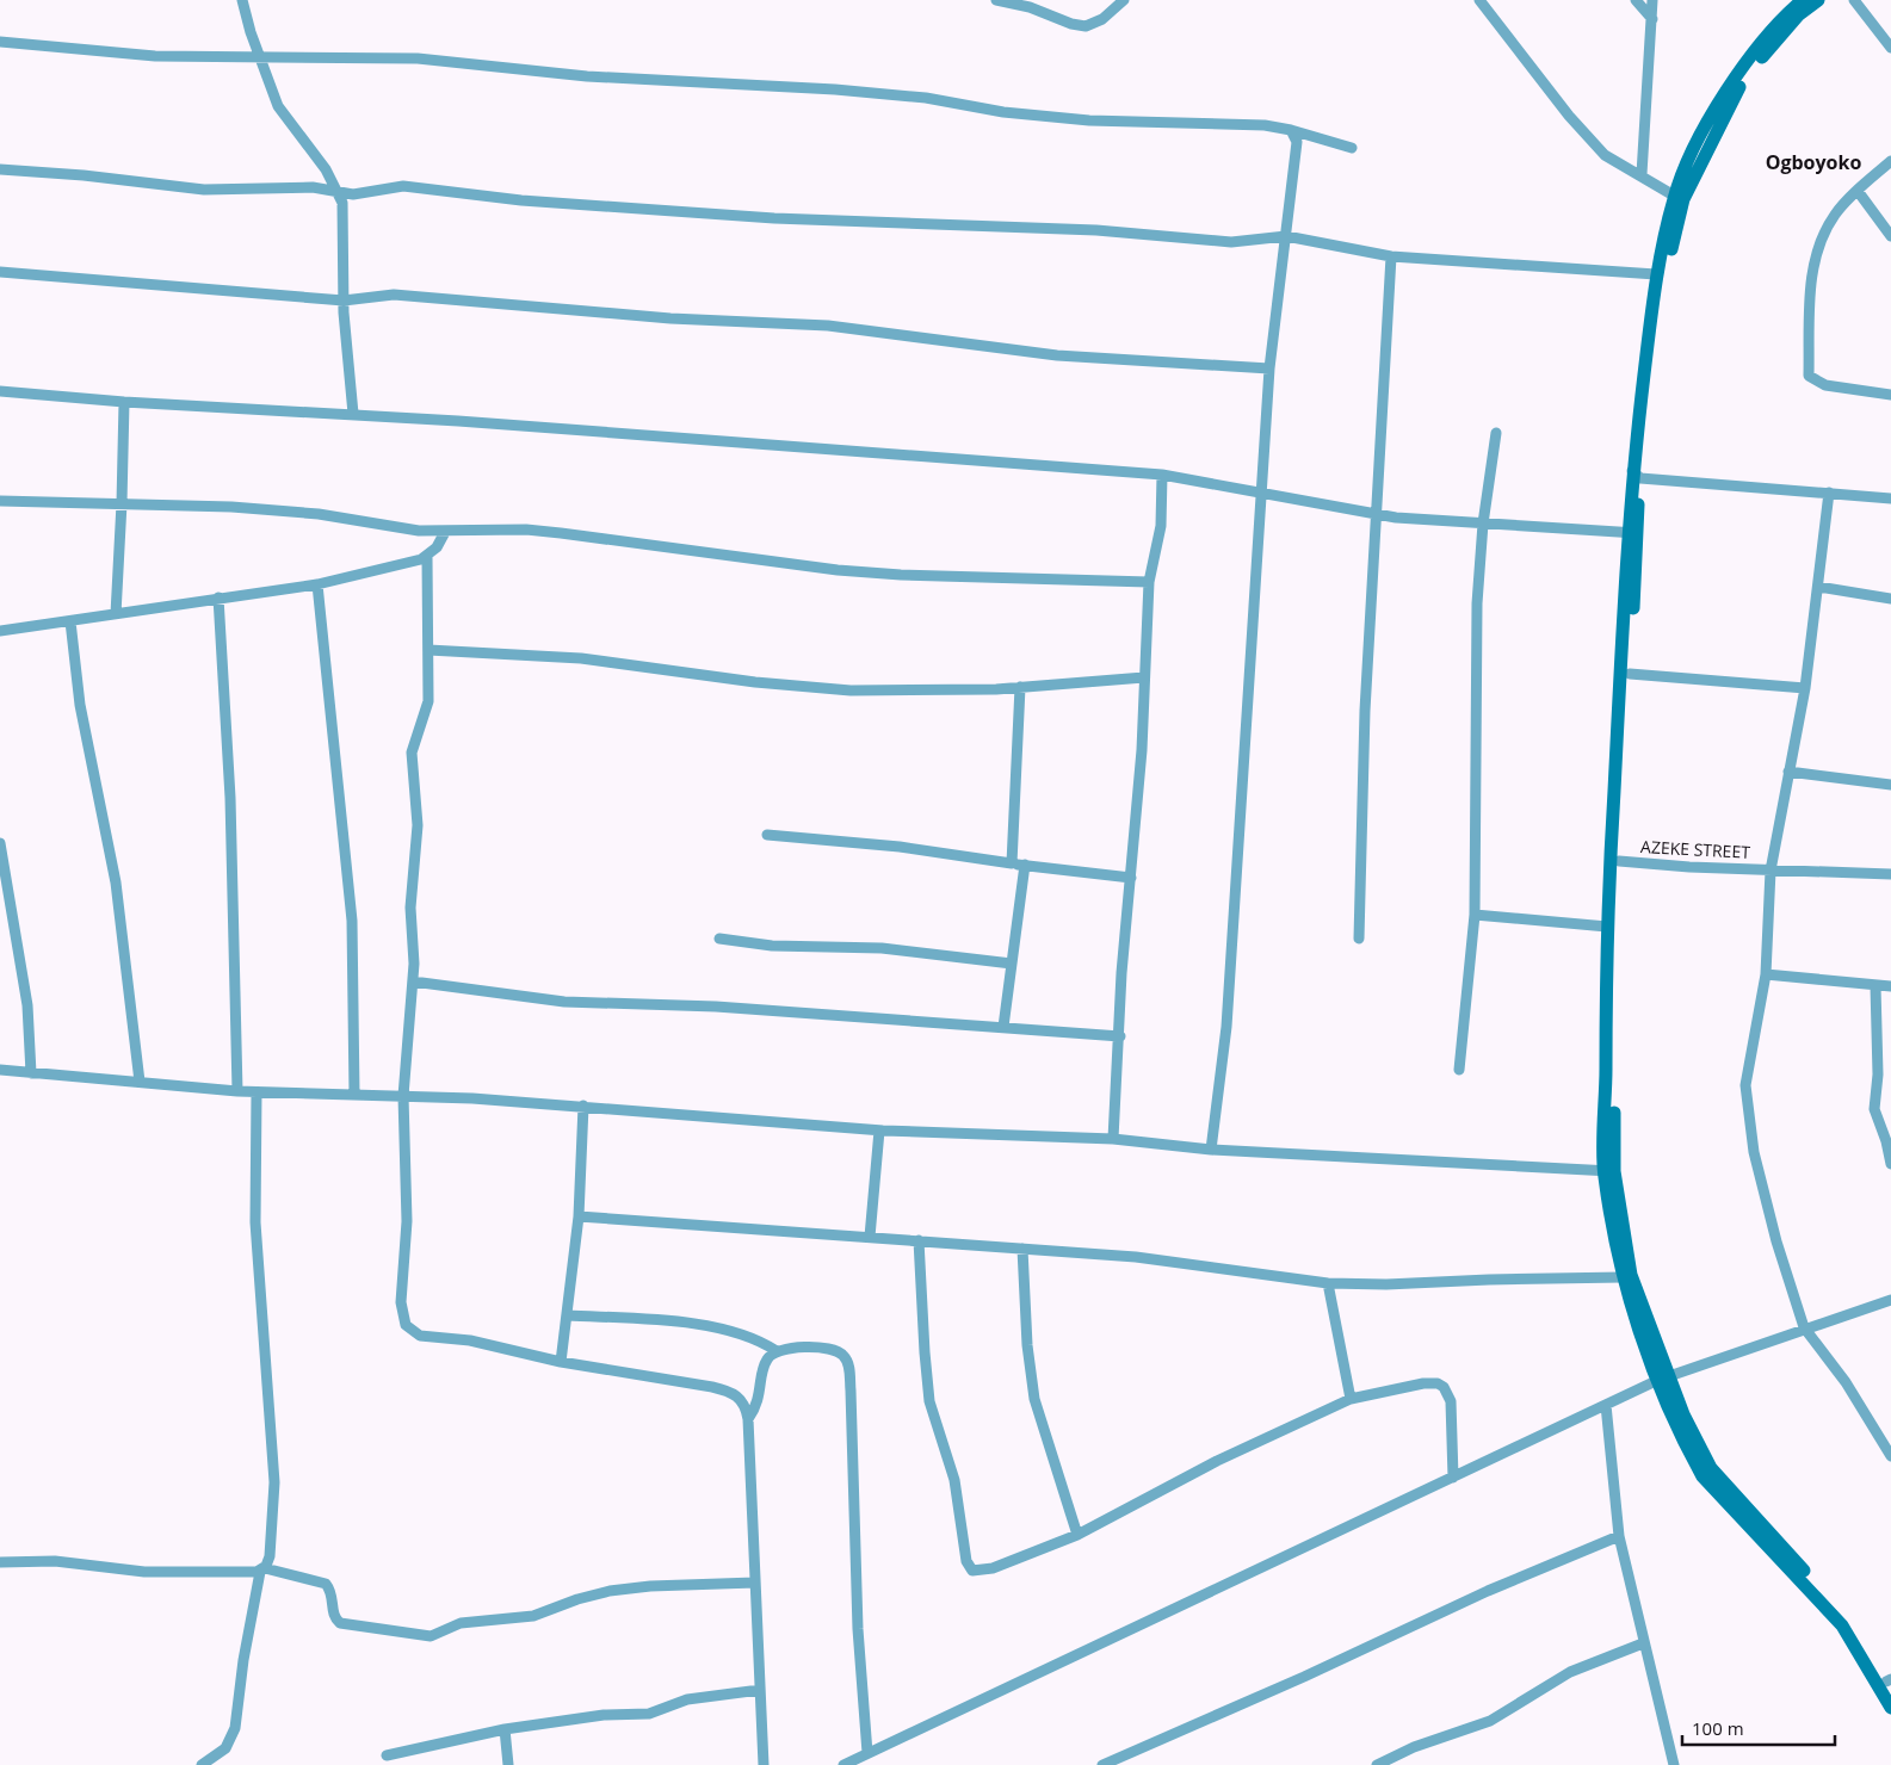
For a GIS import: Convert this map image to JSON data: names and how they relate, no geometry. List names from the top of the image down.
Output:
{
  "streets": {
    "street": ["AZEKE STREET"]
  },
  "districts": ["Ogboyoko"],
  "scale_bar": "100 m"
}
